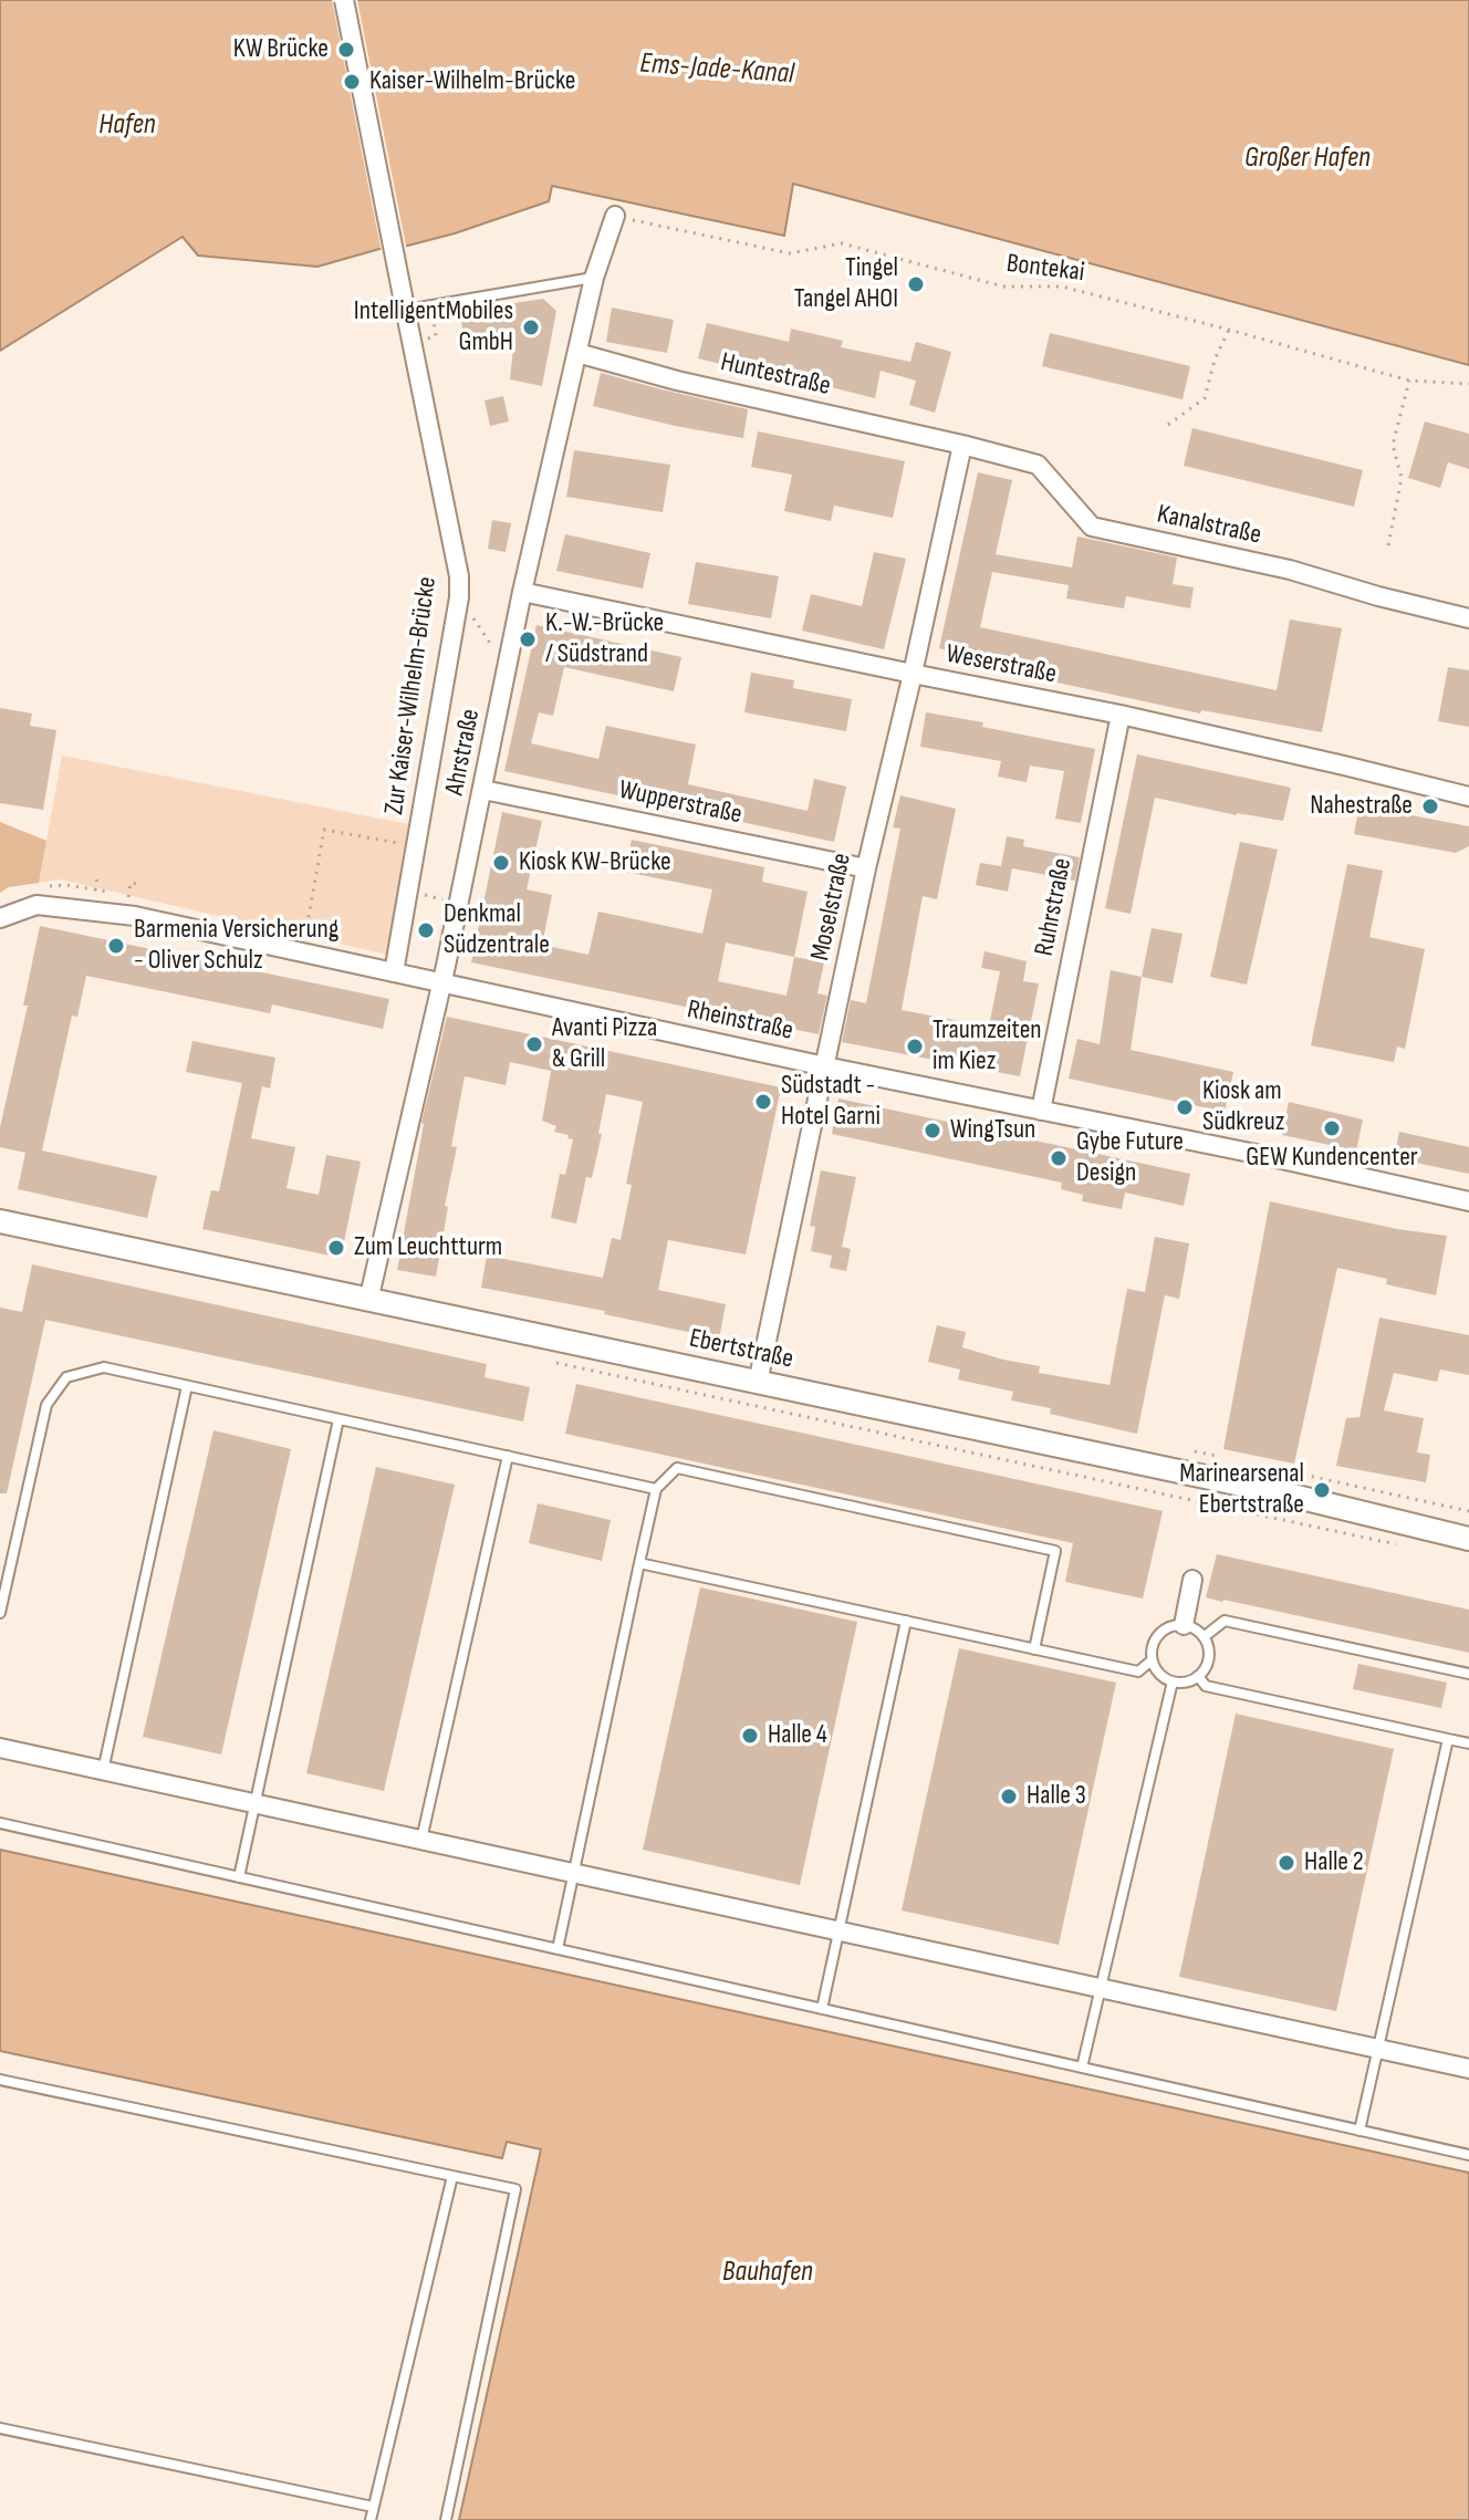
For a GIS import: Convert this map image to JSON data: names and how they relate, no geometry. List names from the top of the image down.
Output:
{
  "streets": {
    "street": [
      "Huntestraße",
      "Kanalstraße",
      "Weserstraße",
      "Zur Kaiser-Wilhelm-Brücke",
      "Ahrstraße",
      "Wupperstraße",
      "Moselstraße",
      "Ruhrstraße",
      "Rheinstraße",
      "Ebertstraße"
    ],
    "path": ["Bontekai"]
  },
  "crossings": [
    ["Bontekai", "Ahrstraße"],
    ["Huntestraße", "Kanalstraße"],
    ["Huntestraße", "Ahrstraße"],
    ["Huntestraße", "Moselstraße"],
    ["Kanalstraße", "Moselstraße"],
    ["Weserstraße", "Ahrstraße"],
    ["Weserstraße", "Moselstraße"],
    ["Weserstraße", "Ruhrstraße"],
    ["Zur Kaiser-Wilhelm-Brücke", "Rheinstraße"],
    ["Ahrstraße", "Wupperstraße"],
    ["Ahrstraße", "Rheinstraße"],
    ["Ahrstraße", "Ebertstraße"],
    ["Wupperstraße", "Moselstraße"],
    ["Moselstraße", "Rheinstraße"],
    ["Moselstraße", "Ebertstraße"],
    ["Ruhrstraße", "Rheinstraße"]
  ],
  "water": [
    "Ems-Jade-Kanal",
    "Hafen",
    "Großer Hafen",
    "Bauhafen"
  ],
  "places": [
    "KW Brücke",
    "Kaiser-Wilhelm-Brücke",
    "Tingel Tangel AHOI",
    "IntelligentMobiles GmbH",
    "K.-W.-Brücke / Südstrand",
    "Nahestraße",
    "Kiosk KW-Brücke",
    "Denkmal Südzentrale",
    "Barmenia Versicherung - Oliver Schulz",
    "Avanti Pizza & Grill",
    "Traumzeiten im Kiez",
    "Südstadt - Hotel Garni",
    "Kiosk am Südkreuz",
    "GEW Kundencenter",
    "WingTsun",
    "Gybe Future Design",
    "Zum Leuchtturm",
    "Marinearsenal Ebertstraße",
    "Halle 4",
    "Halle 3",
    "Halle 2"
  ]
}
